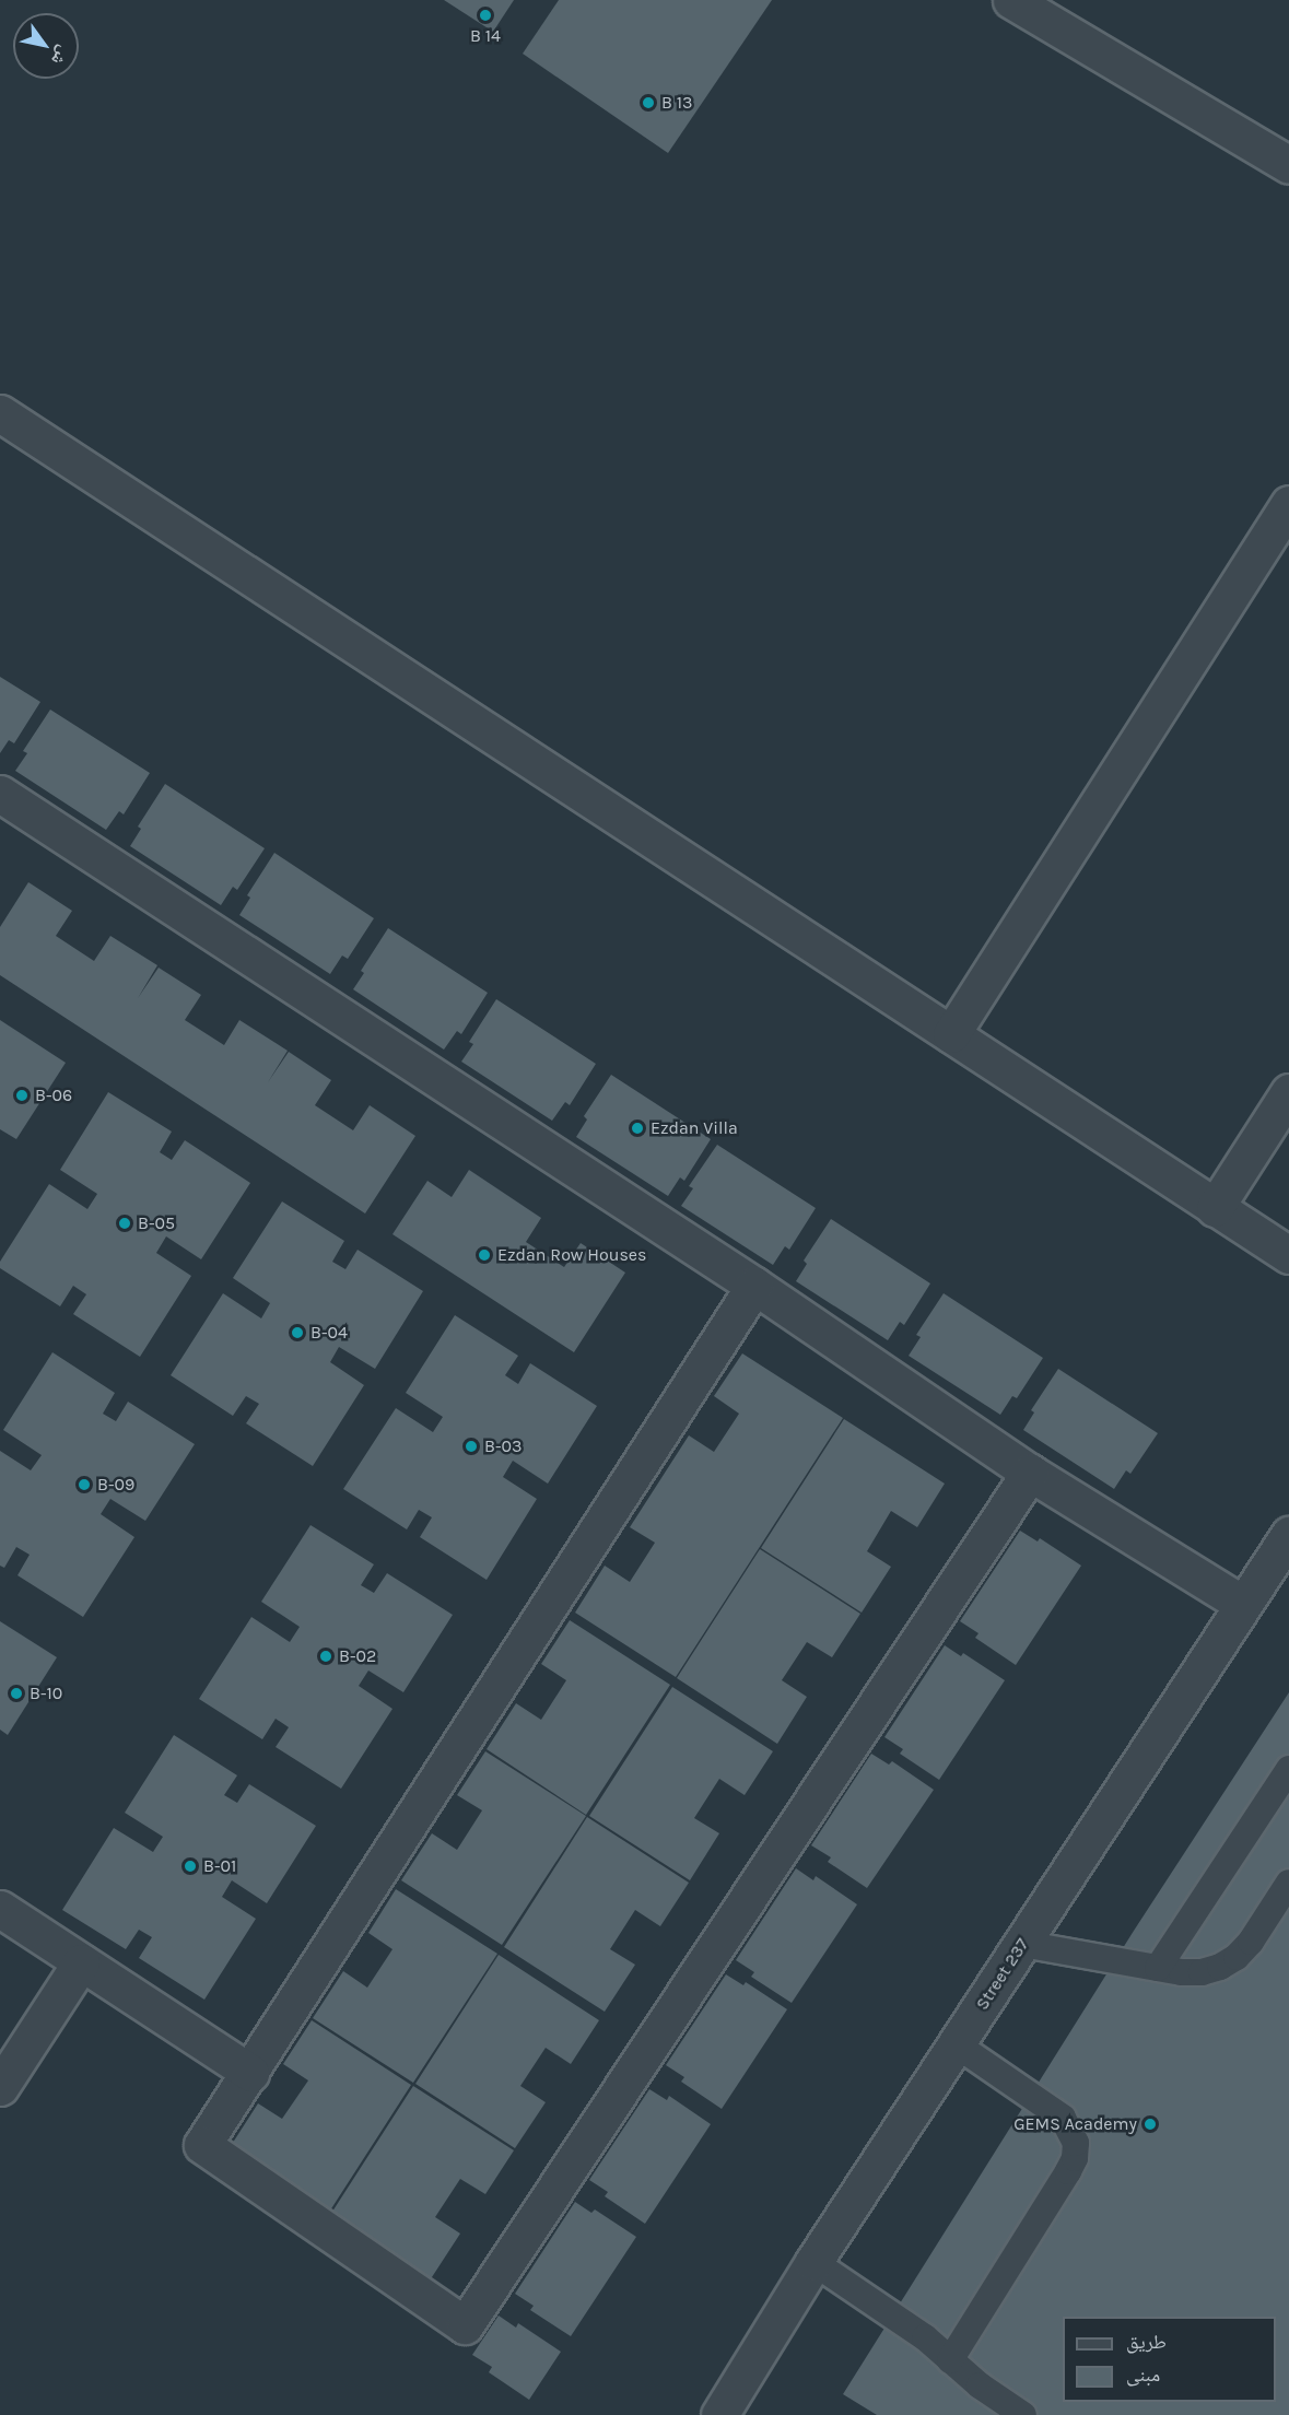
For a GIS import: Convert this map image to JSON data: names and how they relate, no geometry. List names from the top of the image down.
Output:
{
  "streets": {
    "street": ["Street 237"]
  },
  "places": [
    "B 14",
    "B 13",
    "B-06",
    "Ezdan Villa",
    "B-05",
    "Ezdan Row Houses",
    "B-04",
    "B-03",
    "B-09",
    "B-02",
    "B-10",
    "B-01",
    "GEMS Academy"
  ],
  "legend": ["طريق", "مبنى"],
  "north": "bottom right"
}
